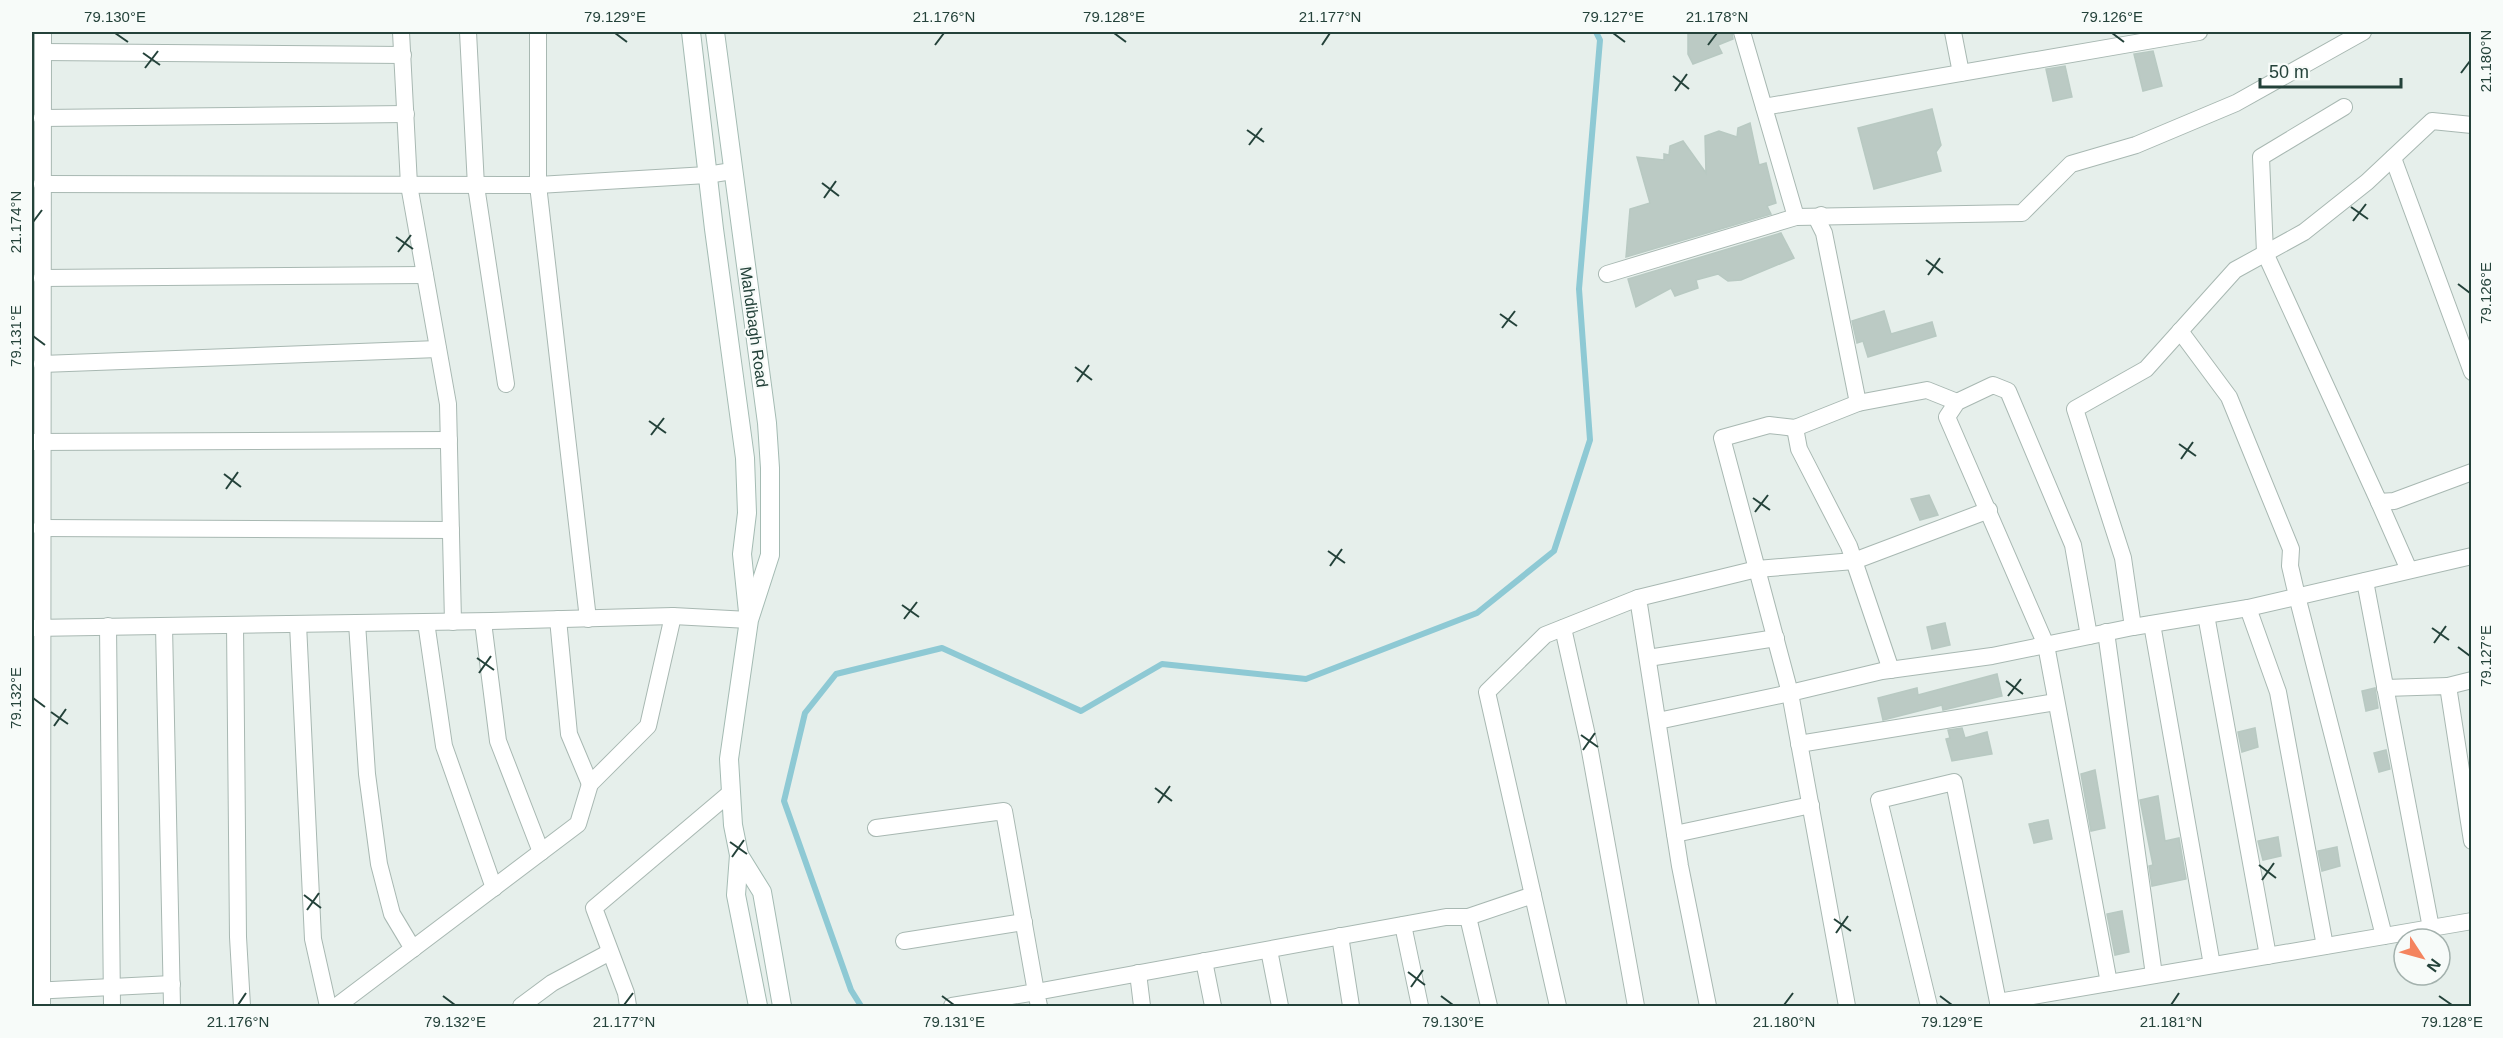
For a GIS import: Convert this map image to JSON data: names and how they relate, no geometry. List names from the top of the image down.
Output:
{
  "streets": {
    "street": ["Mahdibagh Road"]
  },
  "scale_bar": "50 m",
  "north": "bottom right",
  "coordinates": [
    "79.130°E",
    "79.129°E",
    "21.176°N",
    "79.128°E",
    "21.177°N",
    "79.127°E",
    "21.178°N",
    "79.126°E",
    "21.180°N",
    "21.174°N",
    "79.131°E",
    "79.132°E",
    "21.181°N"
  ]
}
